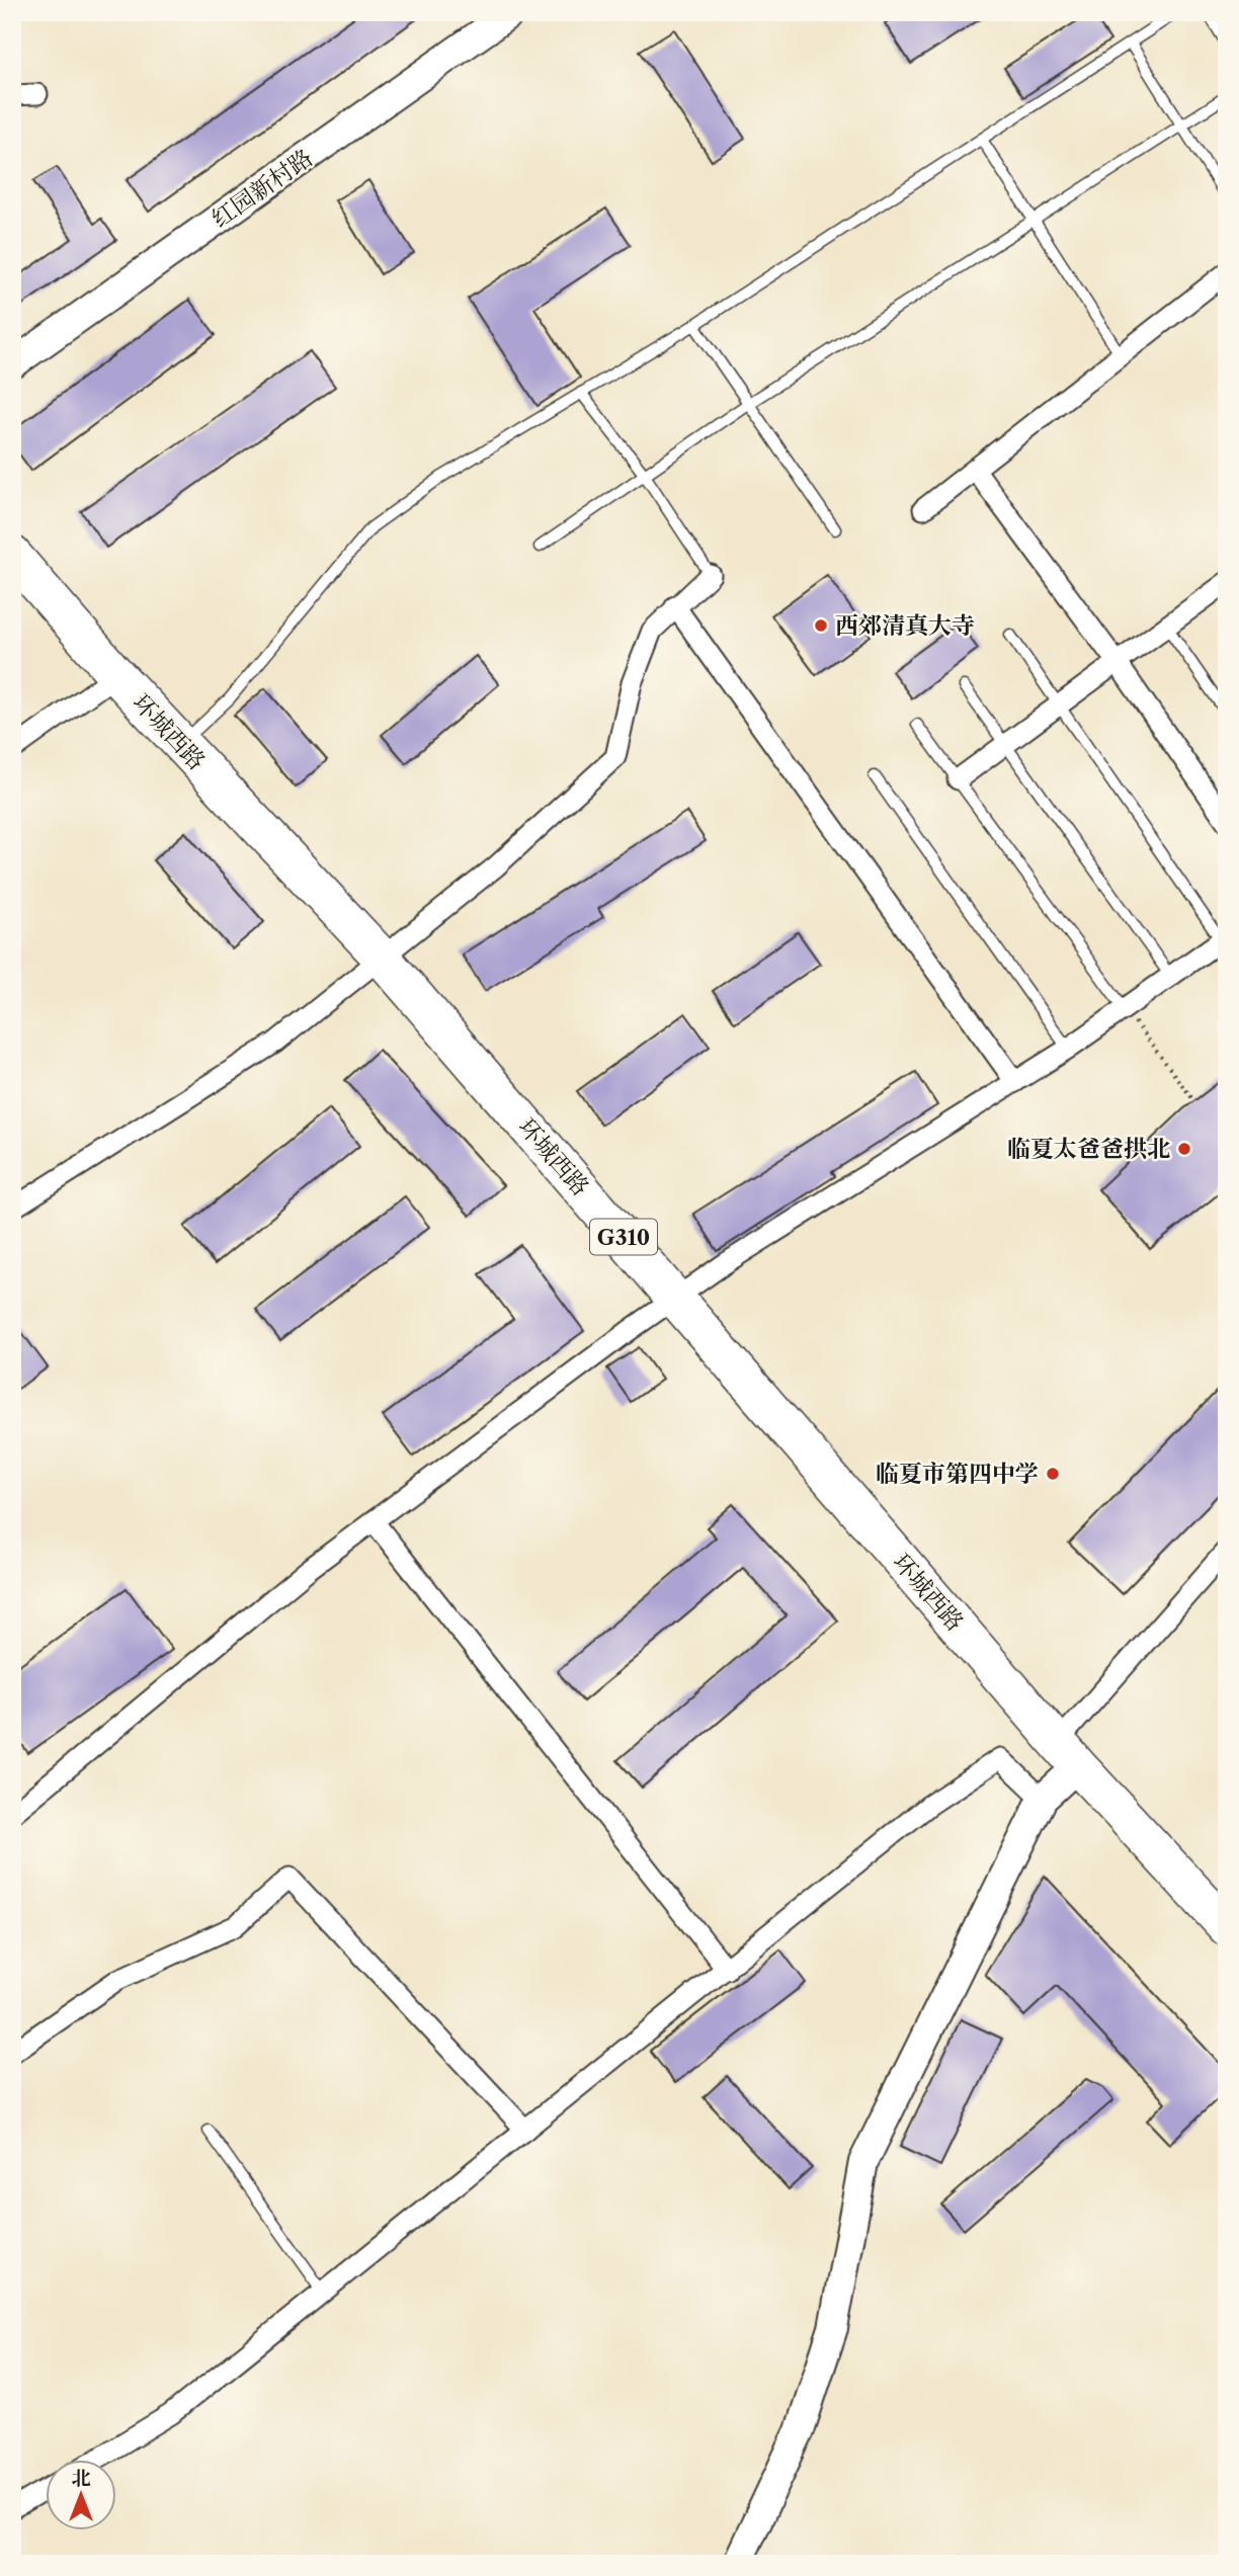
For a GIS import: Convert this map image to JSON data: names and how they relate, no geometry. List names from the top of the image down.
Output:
{
  "streets": {
    "highway": ["环城西路", "G310"],
    "street": ["红园新村路"]
  },
  "places": ["西郊清真大寺", "临夏太爸爸拱北", "临夏市第四中学"],
  "north": "top"
}
